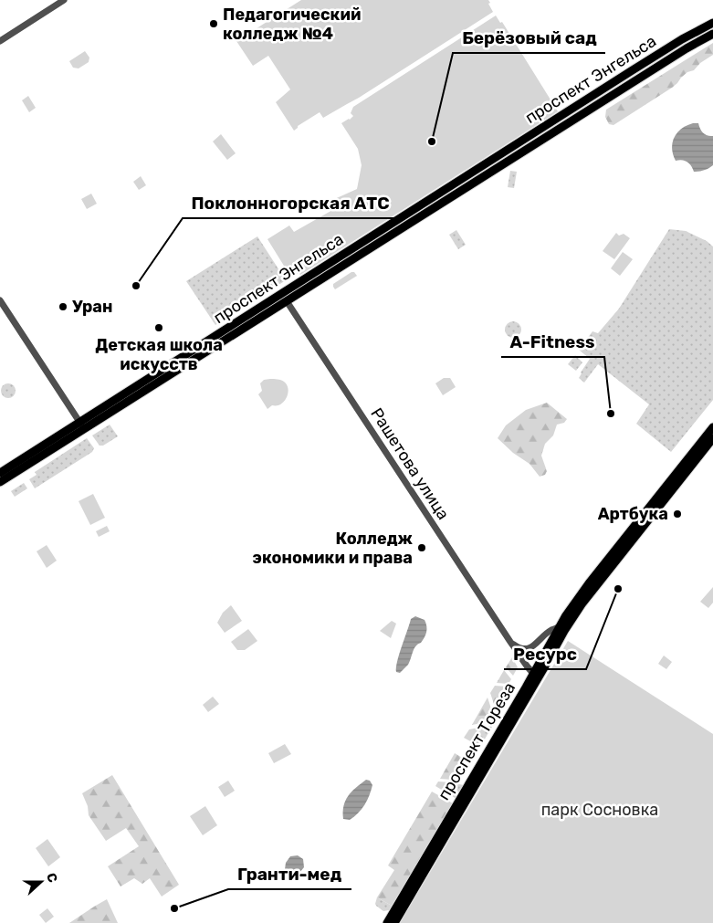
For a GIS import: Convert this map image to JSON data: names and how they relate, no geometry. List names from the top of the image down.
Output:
{
  "streets": {
    "main road": ["проспект Энгельса", "проспект Тореза"],
    "street": ["Рашетова улица"]
  },
  "crossings": [
    ["проспект Энгельса", "Рашетова улица"],
    ["Рашетова улица", "проспект Тореза"]
  ],
  "parks": ["парк Сосновка"],
  "places": [
    "Педагогический колледж №4",
    "Берёзовый сад",
    "Поклонногорская АТС",
    "Уран",
    "Детская школа искусств",
    "A-Fitness",
    "Артбука",
    "Колледж экономики и права",
    "Ресурс",
    "Гранти-мед"
  ],
  "north": "right"
}
